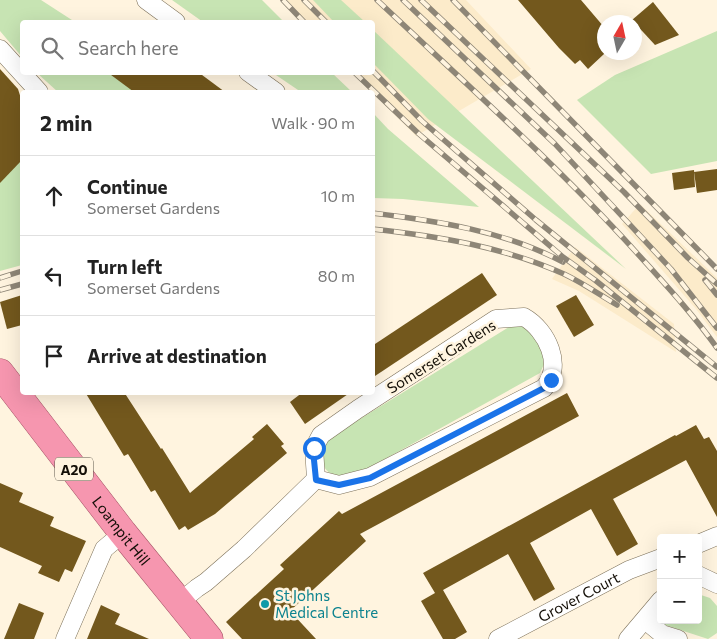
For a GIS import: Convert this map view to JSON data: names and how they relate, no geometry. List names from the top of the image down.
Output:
{
  "streets": {
    "highway": ["A20", "Loampit Hill"],
    "street": ["Somerset Gardens", "Grover Court"]
  },
  "places": ["St Johns Medical Centre"],
  "north": "top",
  "page": {
    "search": "Search here",
    "heading": ["2 min", "Walk · 90 m"],
    "list": [
      ["Continue", "Somerset Gardens", "10 m"],
      ["Turn left", "Somerset Gardens", "80 m"],
      "Arrive at destination"
    ],
    "map_buttons": ["+", "−"]
  }
}
